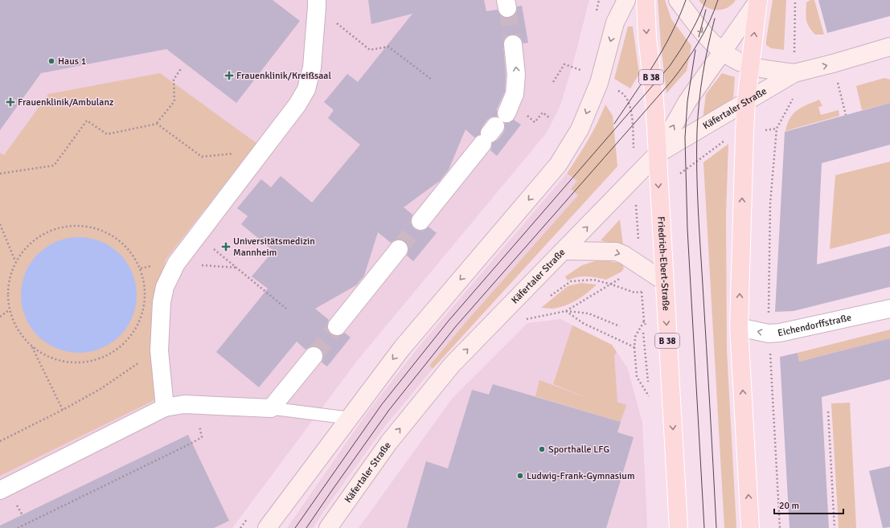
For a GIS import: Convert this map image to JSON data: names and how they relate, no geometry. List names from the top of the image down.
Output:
{
  "streets": {
    "main road": ["B 38", "Käfertaler Straße", "Friedrich-Ebert-Straße"],
    "street": ["Eichendorffstraße"]
  },
  "crossings": [
    ["Käfertaler Straße", "Friedrich-Ebert-Straße"]
  ],
  "one_way": ["Eichendorffstraße"],
  "places": {
    "other": ["Haus 1", "Sporthalle LFG", "Ludwig-Frank-Gymnasium"],
    "health": ["Frauenklinik/Kreißsaal", "Frauenklinik/Ambulanz", "Universitätsmedizin Mannheim"]
  },
  "scale_bar": "20 m"
}
